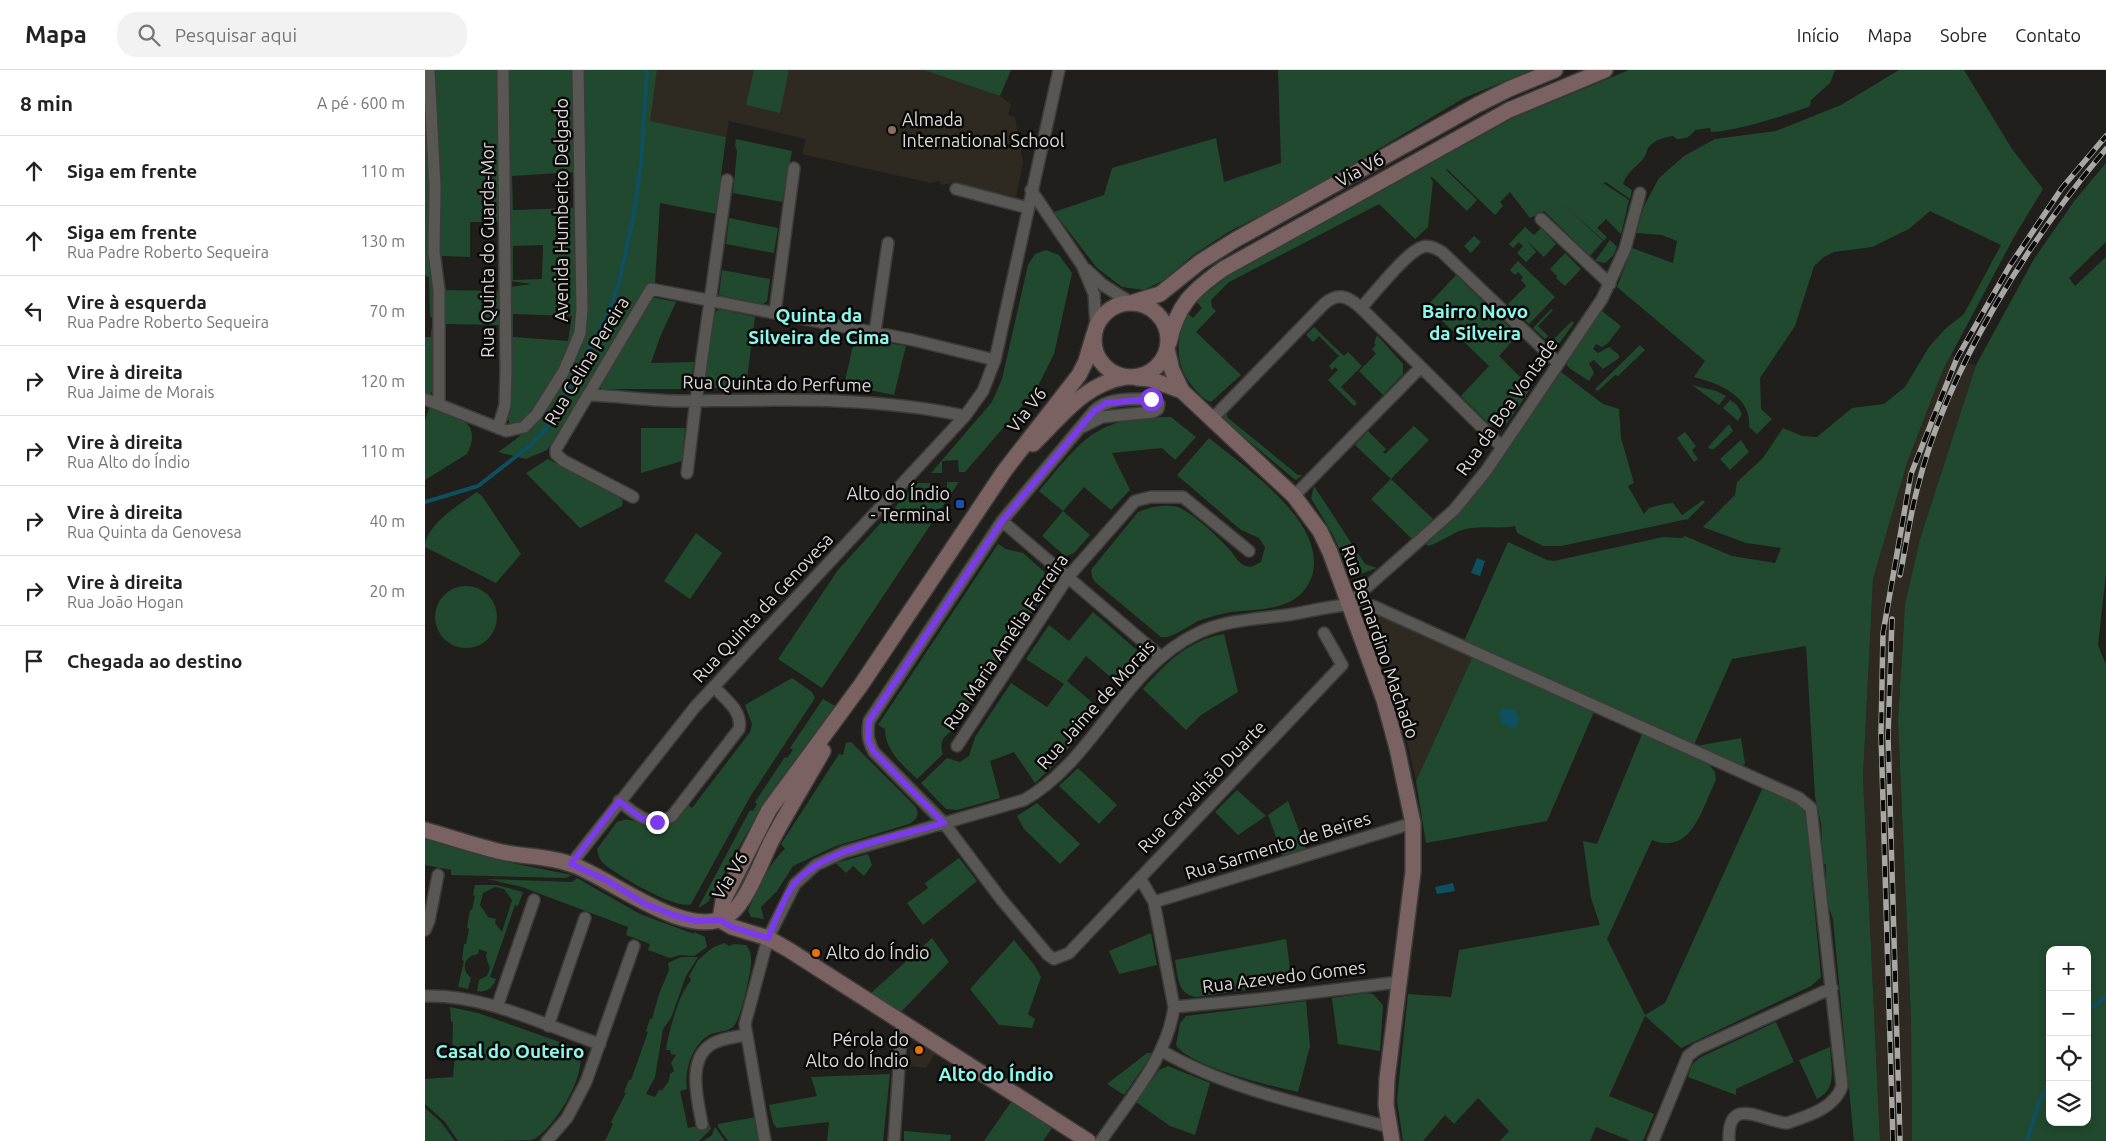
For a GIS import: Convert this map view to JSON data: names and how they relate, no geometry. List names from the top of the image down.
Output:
{
  "streets": {
    "main road": ["Via V6", "Rua Bernardino Machado"],
    "street": [
      "Avenida Humberto Delgado",
      "Rua Quinta do Guarda-Mor",
      "Rua Celina Pereira",
      "Rua Quinta do Perfume",
      "Rua da Boa Vontade",
      "Rua Quinta da Genovesa",
      "Rua Maria Amélia Ferreira",
      "Rua Jaime de Morais",
      "Rua Carvalhão Duarte",
      "Rua Sarmento de Beires",
      "Rua Azevedo Gomes"
    ]
  },
  "crossings": [
    ["Via V6", "Rua Bernardino Machado"],
    ["Avenida Humberto Delgado", "Rua Quinta do Guarda-Mor"],
    ["Rua Celina Pereira", "Rua Quinta do Perfume"],
    ["Rua Quinta do Perfume", "Rua Quinta da Genovesa"],
    ["Rua da Boa Vontade", "Rua Bernardino Machado"],
    ["Rua da Boa Vontade", "Rua Jaime de Morais"],
    ["Rua Bernardino Machado", "Rua Jaime de Morais"],
    ["Rua Bernardino Machado", "Rua Sarmento de Beires"],
    ["Rua Bernardino Machado", "Rua Azevedo Gomes"],
    ["Rua Jaime de Morais", "Rua Carvalhão Duarte"]
  ],
  "districts": [
    "Bairro Novo da Silveira",
    "Quinta da Silveira de Cima",
    "Casal do Outeiro",
    "Alto do Índio"
  ],
  "places": {
    "other": ["Almada International School", "Alto do Índio", "Pérola do Alto do Índio"],
    "transit": ["Alto do Índio - Terminal"]
  },
  "page": {
    "header": "Mapa",
    "search": "Pesquisar aqui",
    "nav": [
      "Início",
      "Mapa",
      "Sobre",
      "Contato"
    ],
    "heading": ["8 min", "A pé · 600 m"],
    "list": [
      ["Siga em frente", "110 m"],
      ["Siga em frente", "Rua Padre Roberto Sequeira", "130 m"],
      ["Vire à esquerda", "Rua Padre Roberto Sequeira", "70 m"],
      ["Vire à direita", "Rua Jaime de Morais", "120 m"],
      ["Vire à direita", "Rua Alto do Índio", "110 m"],
      ["Vire à direita", "Rua Quinta da Genovesa", "40 m"],
      ["Vire à direita", "Rua João Hogan", "20 m"],
      "Chegada ao destino"
    ],
    "map_buttons": ["+", "−"]
  }
}
